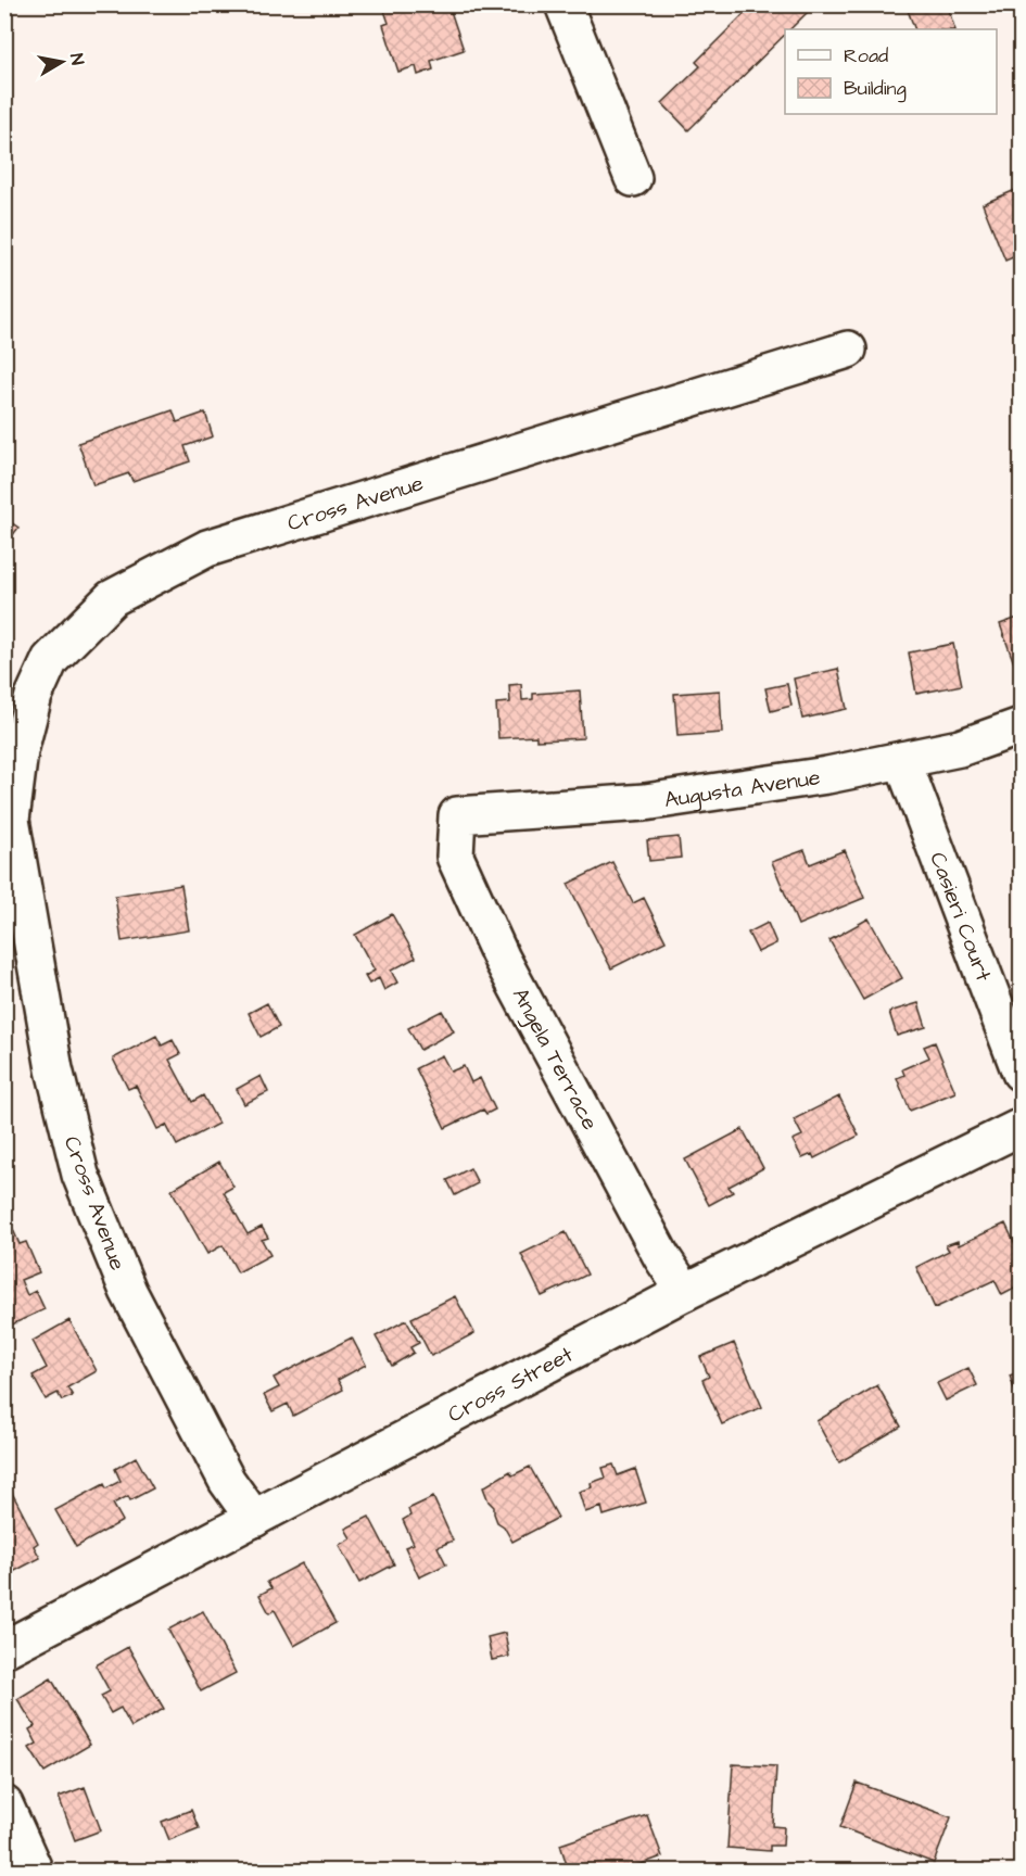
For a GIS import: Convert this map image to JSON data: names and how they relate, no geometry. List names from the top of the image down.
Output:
{
  "streets": {
    "street": [
      "Cross Avenue",
      "Augusta Avenue",
      "Casieri Court",
      "Angela Terrace",
      "Cross Street"
    ]
  },
  "crossings": [
    ["Cross Avenue", "Cross Street"],
    ["Augusta Avenue", "Casieri Court"],
    ["Augusta Avenue", "Angela Terrace"],
    ["Angela Terrace", "Cross Street"]
  ],
  "legend": ["Road", "Building"],
  "north": "right"
}
